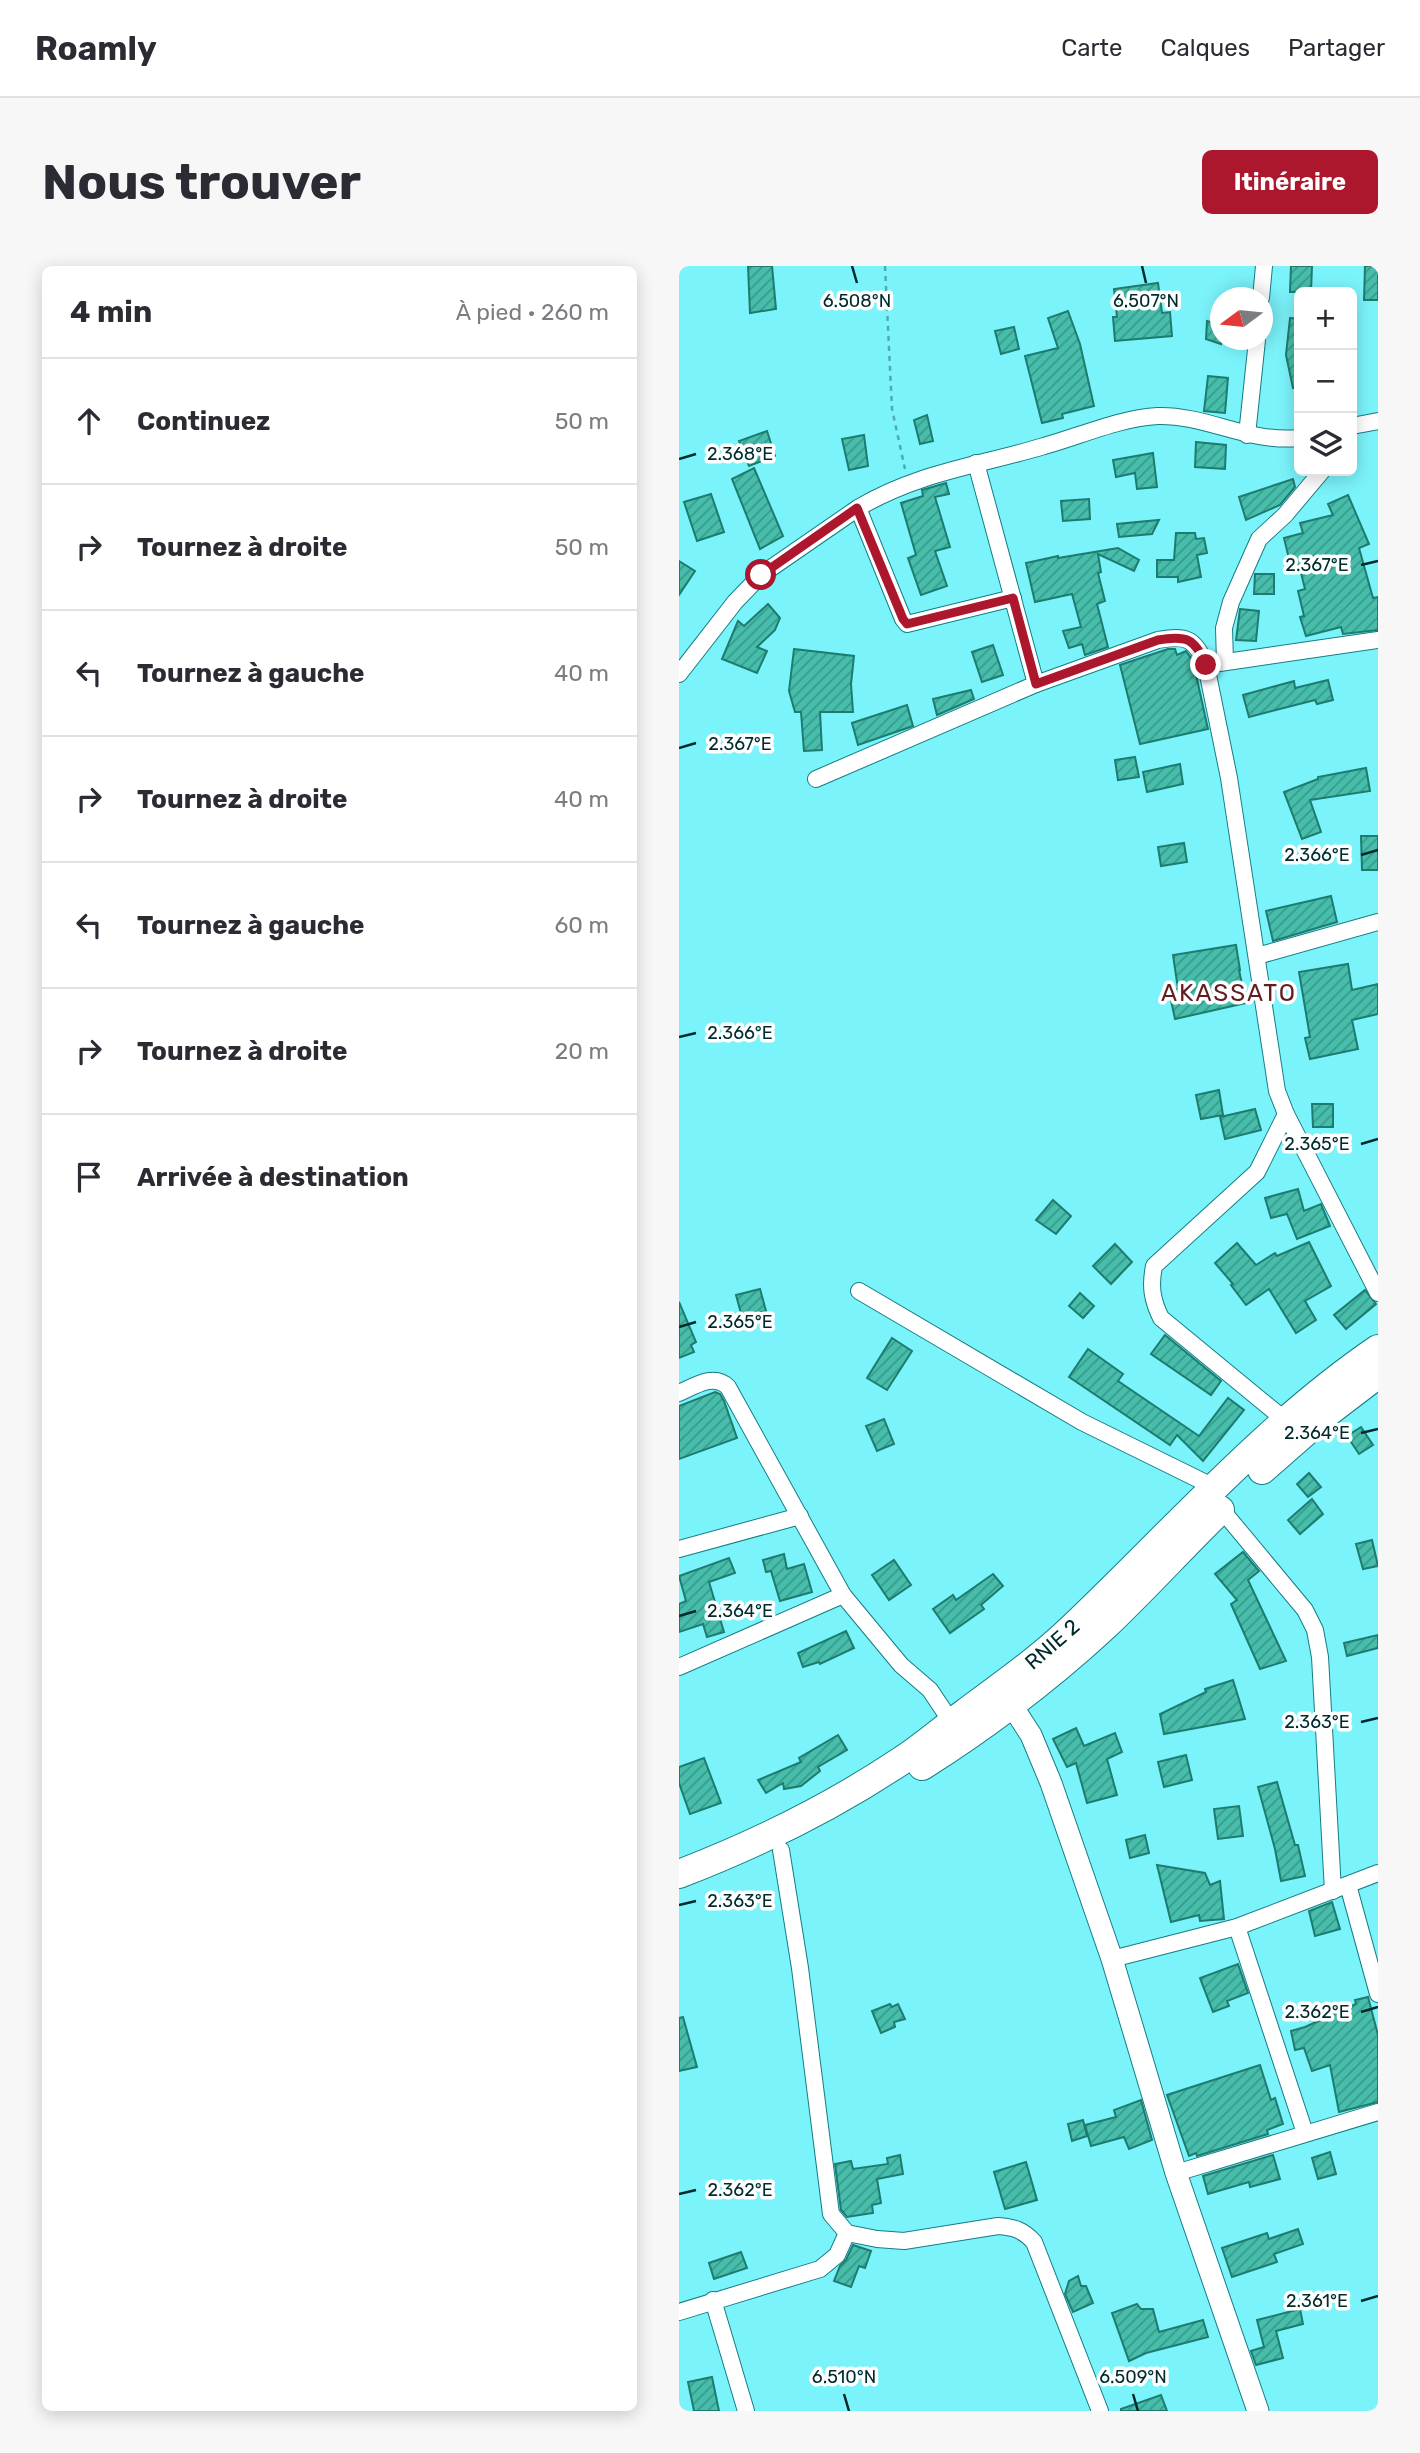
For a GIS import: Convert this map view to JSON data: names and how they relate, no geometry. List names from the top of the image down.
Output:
{
  "streets": {
    "highway": ["RNIE 2"]
  },
  "districts": ["AKASSATO"],
  "north": "left",
  "page": {
    "header": "Roamly",
    "nav": ["Carte", "Calques", "Partager"],
    "buttons": "Itinéraire",
    "title": "Nous trouver",
    "heading": ["4 min", "À pied · 260 m"],
    "map_buttons": ["+", "−"],
    "list": [
      ["Continuez", "50 m"],
      ["Tournez à droite", "50 m"],
      ["Tournez à gauche", "40 m"],
      ["Tournez à droite", "40 m"],
      ["Tournez à gauche", "60 m"],
      ["Tournez à droite", "20 m"],
      "Arrivée à destination"
    ]
  },
  "coordinates": [
    "6.508°N",
    "6.507°N",
    "2.368°E",
    "2.367°E",
    "2.366°E",
    "2.365°E",
    "2.364°E",
    "2.363°E",
    "2.362°E",
    "2.361°E",
    "6.510°N",
    "6.509°N"
  ]
}
